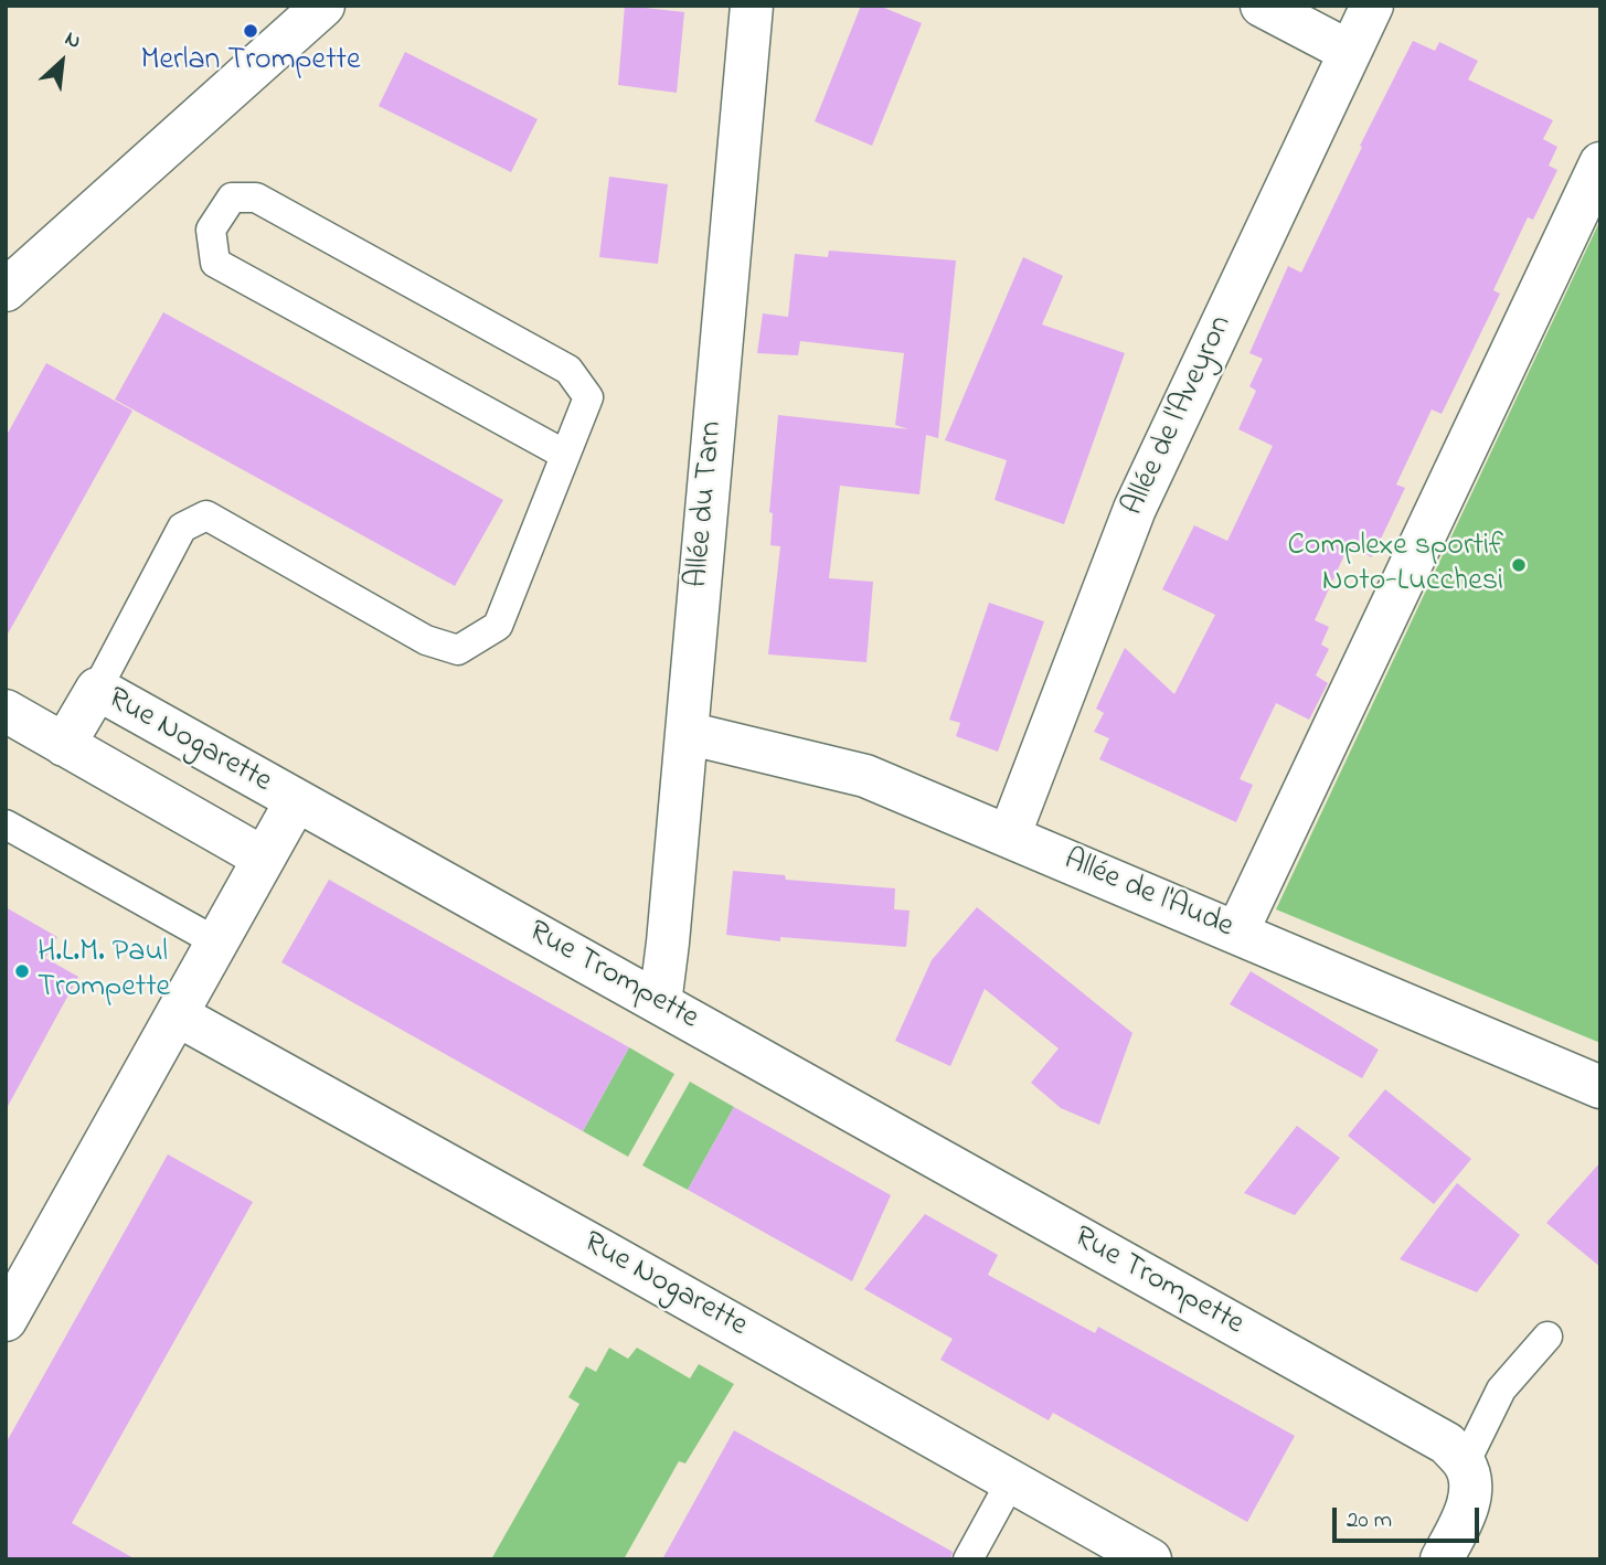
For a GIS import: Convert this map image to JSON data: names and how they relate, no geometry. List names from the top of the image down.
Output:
{
  "streets": {
    "street": [
      "Allée de l'Aveyron",
      "Allée du Tarn",
      "Rue Nogarette",
      "Allée de l'Aude",
      "Rue Trompette"
    ]
  },
  "crossings": [
    ["Allée de l'Aveyron", "Allée de l'Aude"],
    ["Allée du Tarn", "Allée de l'Aude"],
    ["Allée du Tarn", "Rue Trompette"],
    ["Rue Nogarette", "Rue Trompette"]
  ],
  "places": ["Merlan Trompette", "Complexe sportif Noto-Lucchesi", "H.L.M. Paul Trompette"],
  "scale_bar": "20 m",
  "north": "top right"
}
